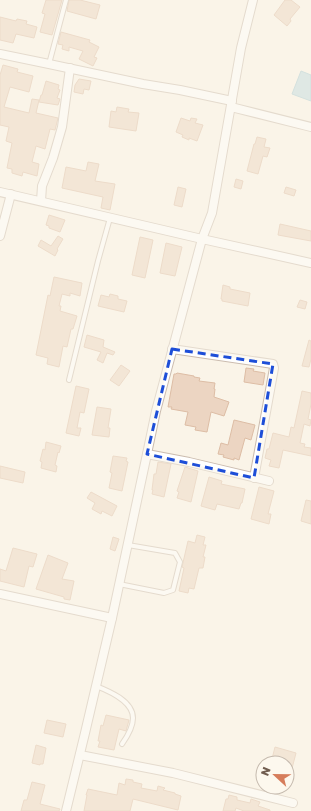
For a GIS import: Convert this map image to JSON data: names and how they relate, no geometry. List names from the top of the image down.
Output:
{
  "north": "left"
}
